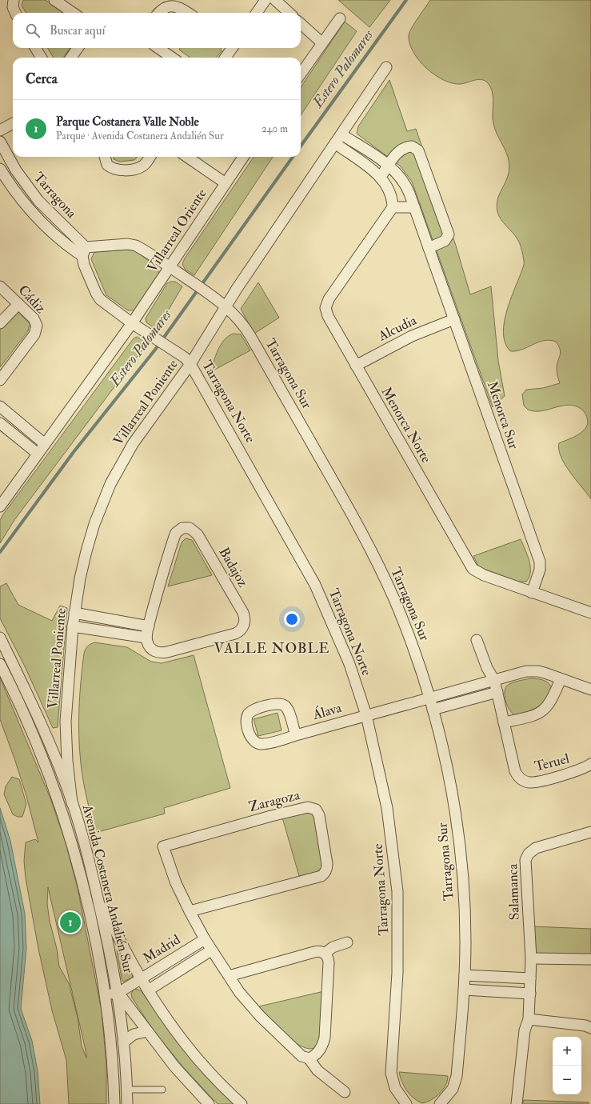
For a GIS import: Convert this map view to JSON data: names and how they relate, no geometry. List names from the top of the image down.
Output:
{
  "streets": {
    "street": [
      "Tarragona",
      "Villarreal Oriente",
      "Cádiz",
      "Alcudia",
      "Tarragona Sur",
      "Tarragona Norte",
      "Villarreal Poniente",
      "Menorca Sur",
      "Menorca Norte",
      "Badajoz",
      "Álava",
      "Teruel",
      "Zaragoza",
      "Avenida Costanera Andalién Sur",
      "Salamanca",
      "Madrid"
    ]
  },
  "crossings": [
    ["Tarragona", "Tarragona Sur"],
    ["Tarragona", "Tarragona Norte"],
    ["Villarreal Oriente", "Tarragona Sur"],
    ["Villarreal Oriente", "Tarragona Norte"],
    ["Alcudia", "Menorca Sur"],
    ["Alcudia", "Menorca Norte"],
    ["Tarragona Sur", "Tarragona Norte"],
    ["Tarragona Sur", "Villarreal Poniente"],
    ["Tarragona Sur", "Álava"],
    ["Tarragona Norte", "Villarreal Poniente"],
    ["Tarragona Norte", "Álava"],
    ["Villarreal Poniente", "Menorca Sur"],
    ["Villarreal Poniente", "Avenida Costanera Andalién Sur"],
    ["Menorca Sur", "Menorca Norte"],
    ["Zaragoza", "Madrid"],
    ["Avenida Costanera Andalién Sur", "Madrid"]
  ],
  "districts": ["VALLE NOBLE"],
  "water": ["Estero Palomares"],
  "page": {
    "search": "Buscar aquí",
    "heading": "Cerca",
    "list": [
      {
        "mark": "1",
        "name": "Parque Costanera Valle Noble",
        "note": "Parque · Avenida Costanera Andalién Sur",
        "value": "240 m"
      }
    ],
    "pins": "1",
    "map_buttons": ["+", "−"]
  }
}
